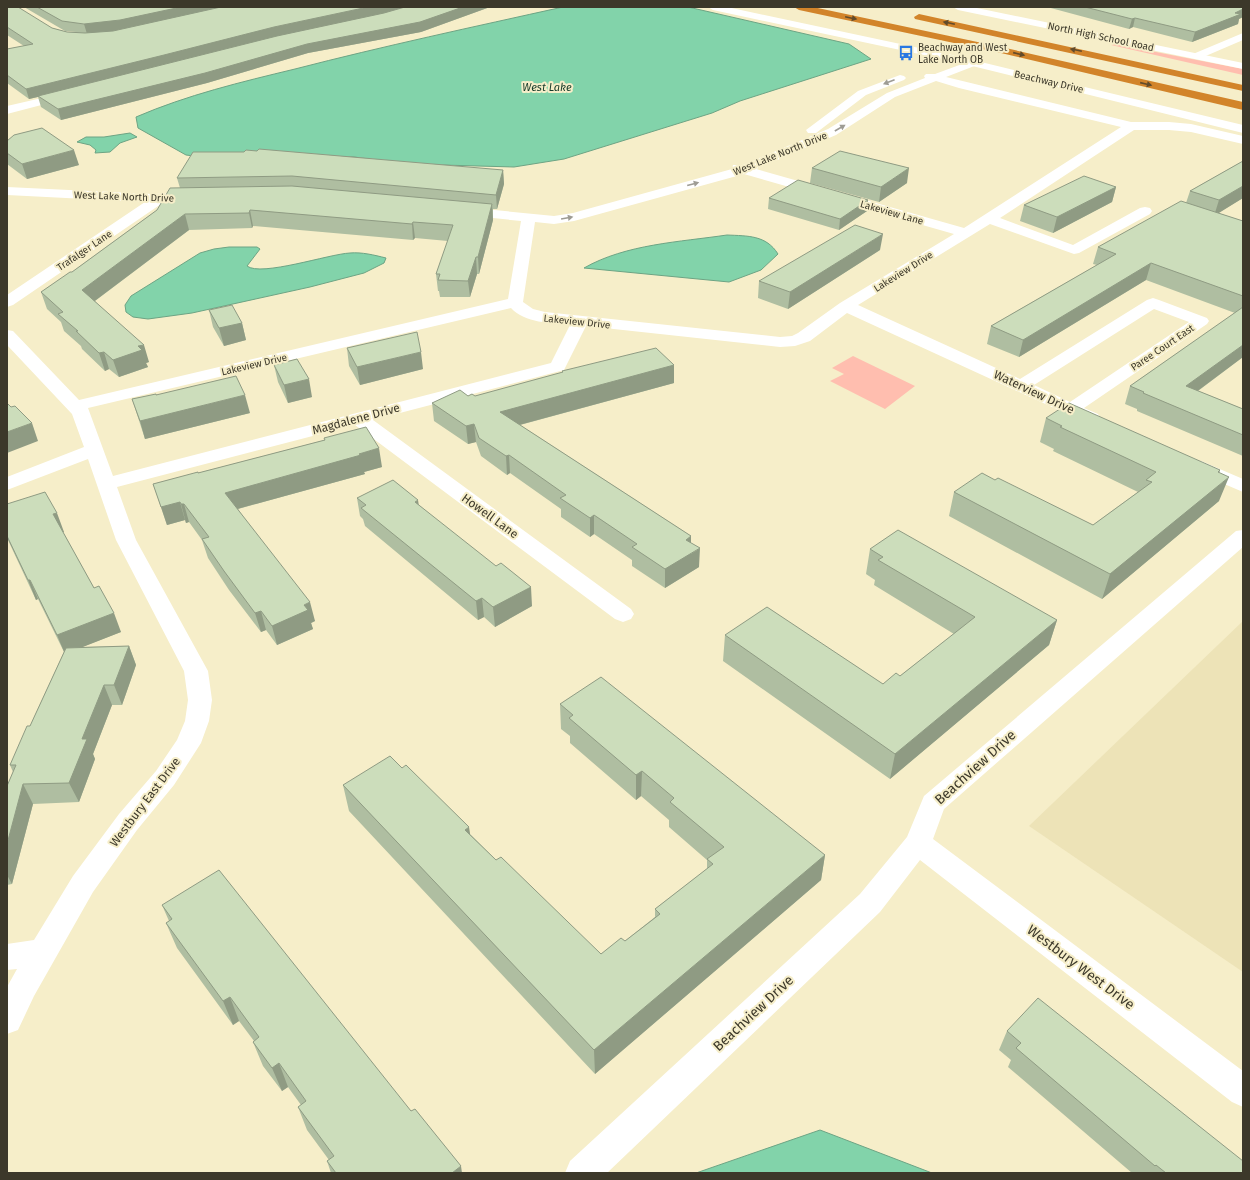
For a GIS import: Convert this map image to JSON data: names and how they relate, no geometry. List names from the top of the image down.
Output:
{
  "streets": {
    "street": [
      "North High School Road",
      "Beachway Drive",
      "West Lake North Drive",
      "Lakeview Lane",
      "Trafalger Lane",
      "Lakeview Drive",
      "Paree Court East",
      "Waterview Drive",
      "Magdalene Drive",
      "Howell Lane",
      "Beachview Drive",
      "Westbury East Drive",
      "Westbury West Drive"
    ]
  },
  "crossings": [
    ["Beachway Drive", "West Lake North Drive"],
    ["West Lake North Drive", "Lakeview Lane"],
    ["West Lake North Drive", "Trafalger Lane"],
    ["Lakeview Lane", "Lakeview Drive"],
    ["Lakeview Drive", "Waterview Drive"],
    ["Lakeview Drive", "Magdalene Drive"],
    ["Paree Court East", "Waterview Drive"],
    ["Magdalene Drive", "Howell Lane"],
    ["Magdalene Drive", "Westbury East Drive"],
    ["Beachview Drive", "Westbury West Drive"]
  ],
  "water": ["West Lake"],
  "places": {
    "bus stop": ["Beachway and West Lake North OB"]
  }
}
